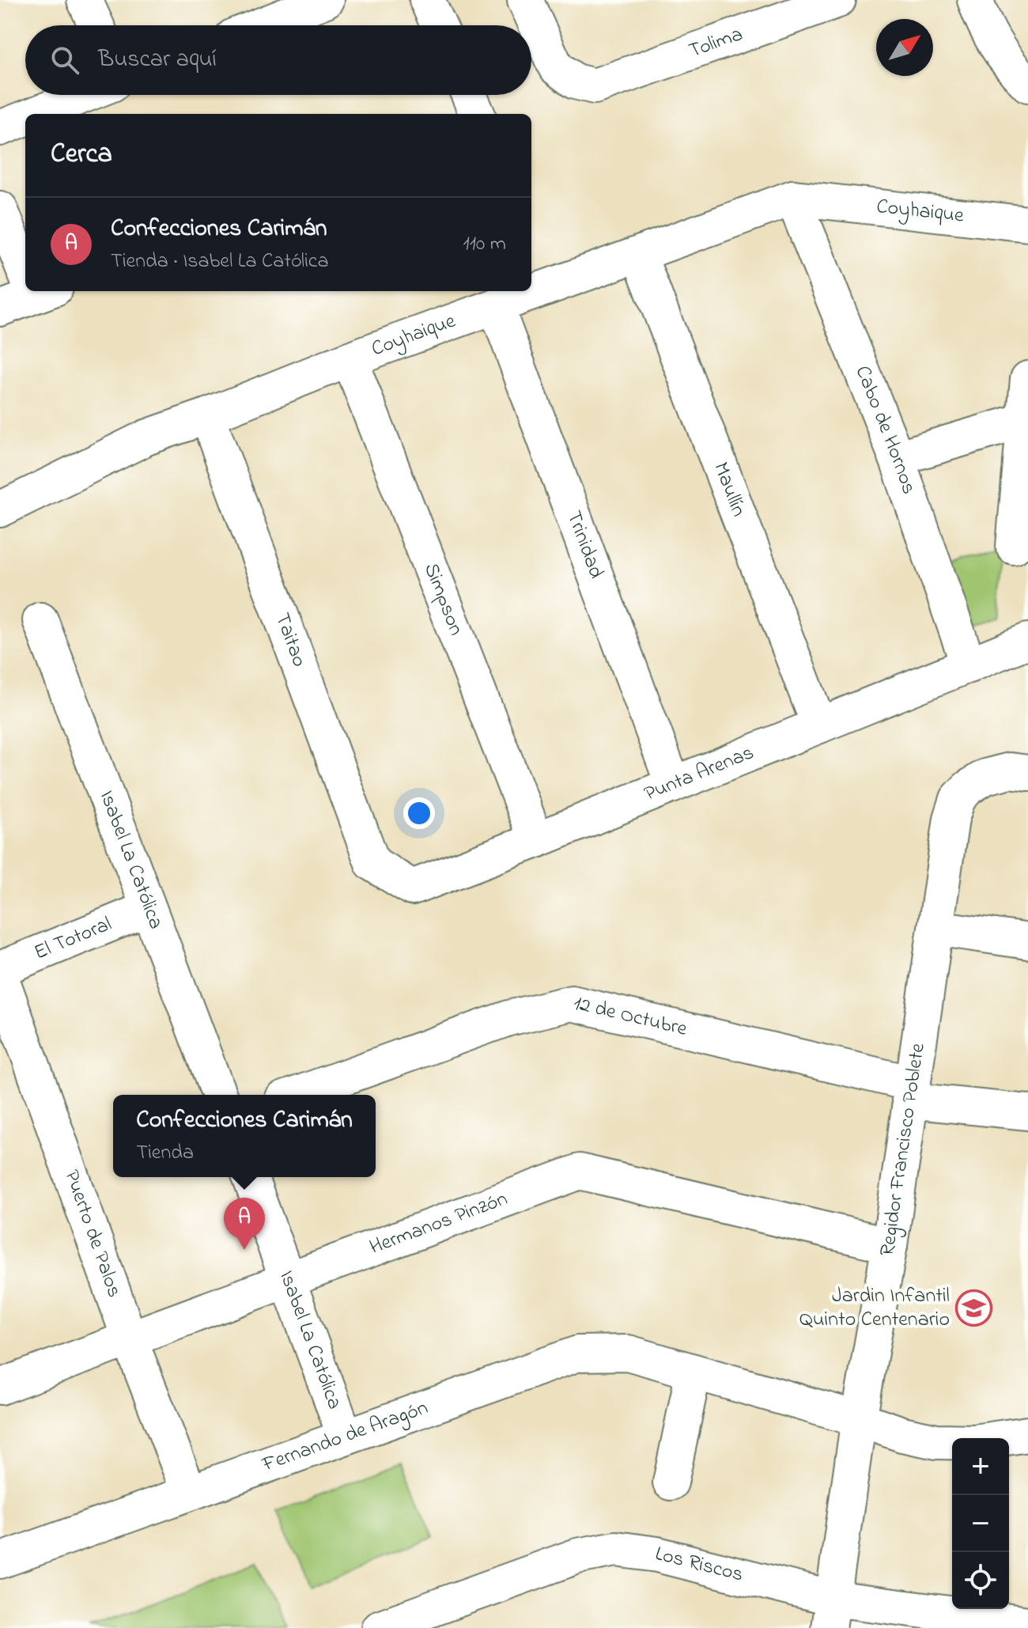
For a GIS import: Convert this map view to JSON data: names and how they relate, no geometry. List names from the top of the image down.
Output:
{
  "streets": {
    "street": [
      "Tolima",
      "Coyhaique",
      "Cabo de Hornos",
      "Maullín",
      "Trinidad",
      "Simpson",
      "Taitao",
      "Punta Arenas",
      "Isabel La Católica",
      "El Totoral",
      "12 de Octubre",
      "Regidor Francisco Poblete",
      "Hermanos Pinzón",
      "Puerto de Palos",
      "Fernando de Aragón",
      "Los Riscos"
    ]
  },
  "crossings": [
    ["Coyhaique", "Cabo de Hornos"],
    ["Coyhaique", "Maullín"],
    ["Coyhaique", "Trinidad"],
    ["Coyhaique", "Simpson"],
    ["Coyhaique", "Taitao"],
    ["Cabo de Hornos", "Punta Arenas"],
    ["Maullín", "Punta Arenas"],
    ["Trinidad", "Punta Arenas"],
    ["Simpson", "Punta Arenas"],
    ["Taitao", "Punta Arenas"],
    ["Isabel La Católica", "El Totoral"],
    ["Isabel La Católica", "Hermanos Pinzón"],
    ["Isabel La Católica", "Fernando de Aragón"],
    ["12 de Octubre", "Regidor Francisco Poblete"],
    ["Regidor Francisco Poblete", "Hermanos Pinzón"],
    ["Regidor Francisco Poblete", "Fernando de Aragón"],
    ["Regidor Francisco Poblete", "Los Riscos"],
    ["Hermanos Pinzón", "Puerto de Palos"],
    ["Puerto de Palos", "Fernando de Aragón"]
  ],
  "places": {
    "school or university": ["Jardin Infantil Quinto Centenario"]
  },
  "north": "top right",
  "page": {
    "search": "Buscar aquí",
    "heading": "Cerca",
    "list": [
      {
        "mark": "A",
        "name": "Confecciones Carimán",
        "note": "Tienda · Isabel La Católica",
        "value": "110 m"
      }
    ],
    "popup": ["Confecciones Carimán", "Tienda"],
    "pins": "A",
    "map_buttons": ["+", "−"]
  }
}
